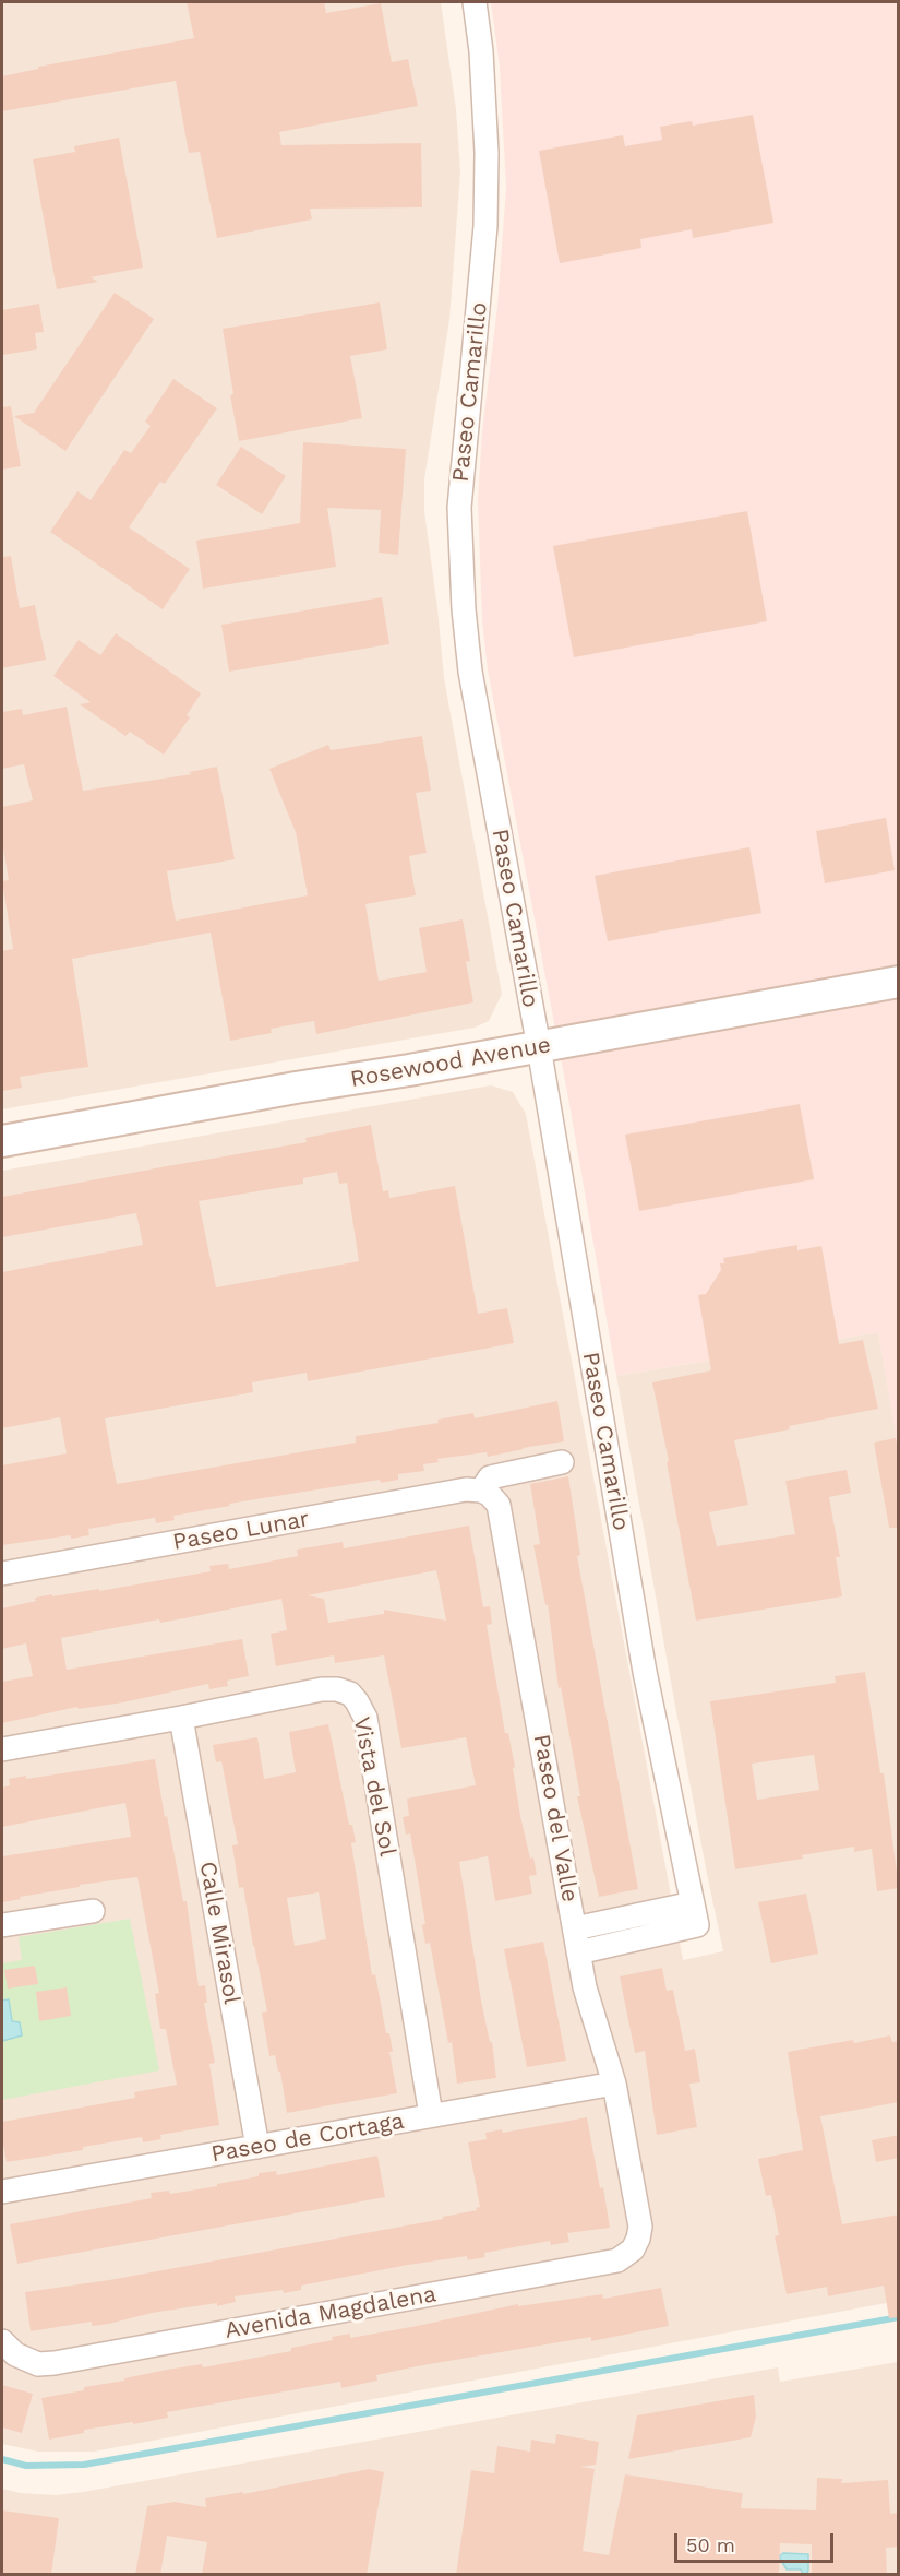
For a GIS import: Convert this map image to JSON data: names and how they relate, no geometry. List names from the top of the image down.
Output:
{
  "streets": {
    "main road": ["Rosewood Avenue"],
    "street": [
      "Paseo Camarillo",
      "Paseo Lunar",
      "Vista del Sol",
      "Paseo del Valle",
      "Calle Mirasol",
      "Paseo de Cortaga",
      "Avenida Magdalena"
    ]
  },
  "crossings": [
    ["Paseo Camarillo", "Rosewood Avenue"],
    ["Paseo Lunar", "Paseo del Valle"],
    ["Vista del Sol", "Calle Mirasol"],
    ["Vista del Sol", "Paseo de Cortaga"],
    ["Paseo del Valle", "Paseo de Cortaga"],
    ["Paseo del Valle", "Avenida Magdalena"],
    ["Calle Mirasol", "Paseo de Cortaga"]
  ],
  "scale_bar": "50 m"
}
